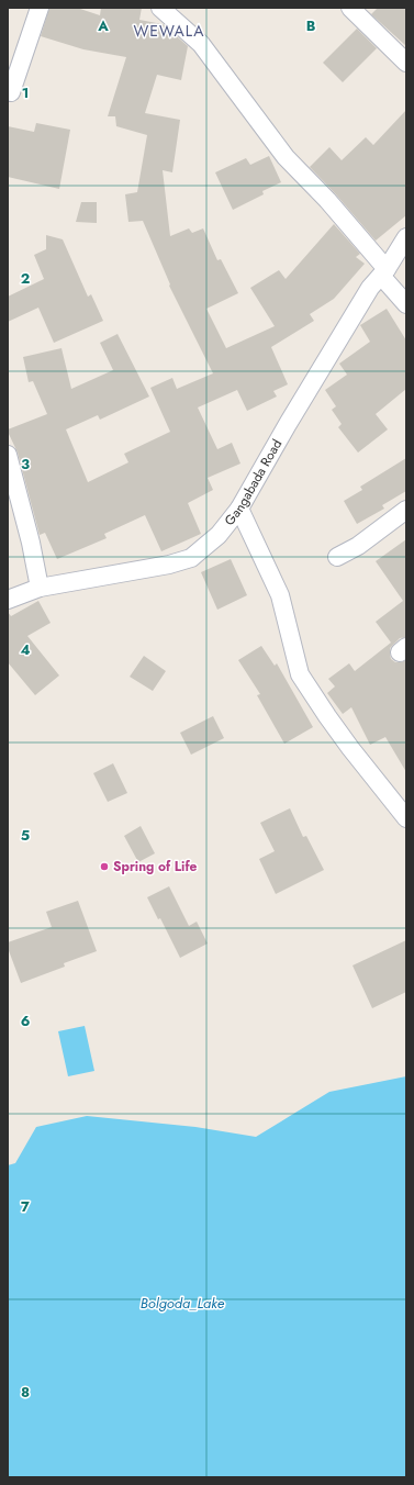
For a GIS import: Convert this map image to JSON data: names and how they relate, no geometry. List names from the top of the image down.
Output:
{
  "streets": {
    "street": ["Gangabada Road"]
  },
  "districts": ["WEWALA"],
  "water": ["Bolgoda_Lake"],
  "places": ["Spring of Life"],
  "grid": {
    "columns": ["A", "B"],
    "rows": [
      "1",
      "2",
      "3",
      "4",
      "5",
      "6",
      "7",
      "8"
    ]
  }
}
